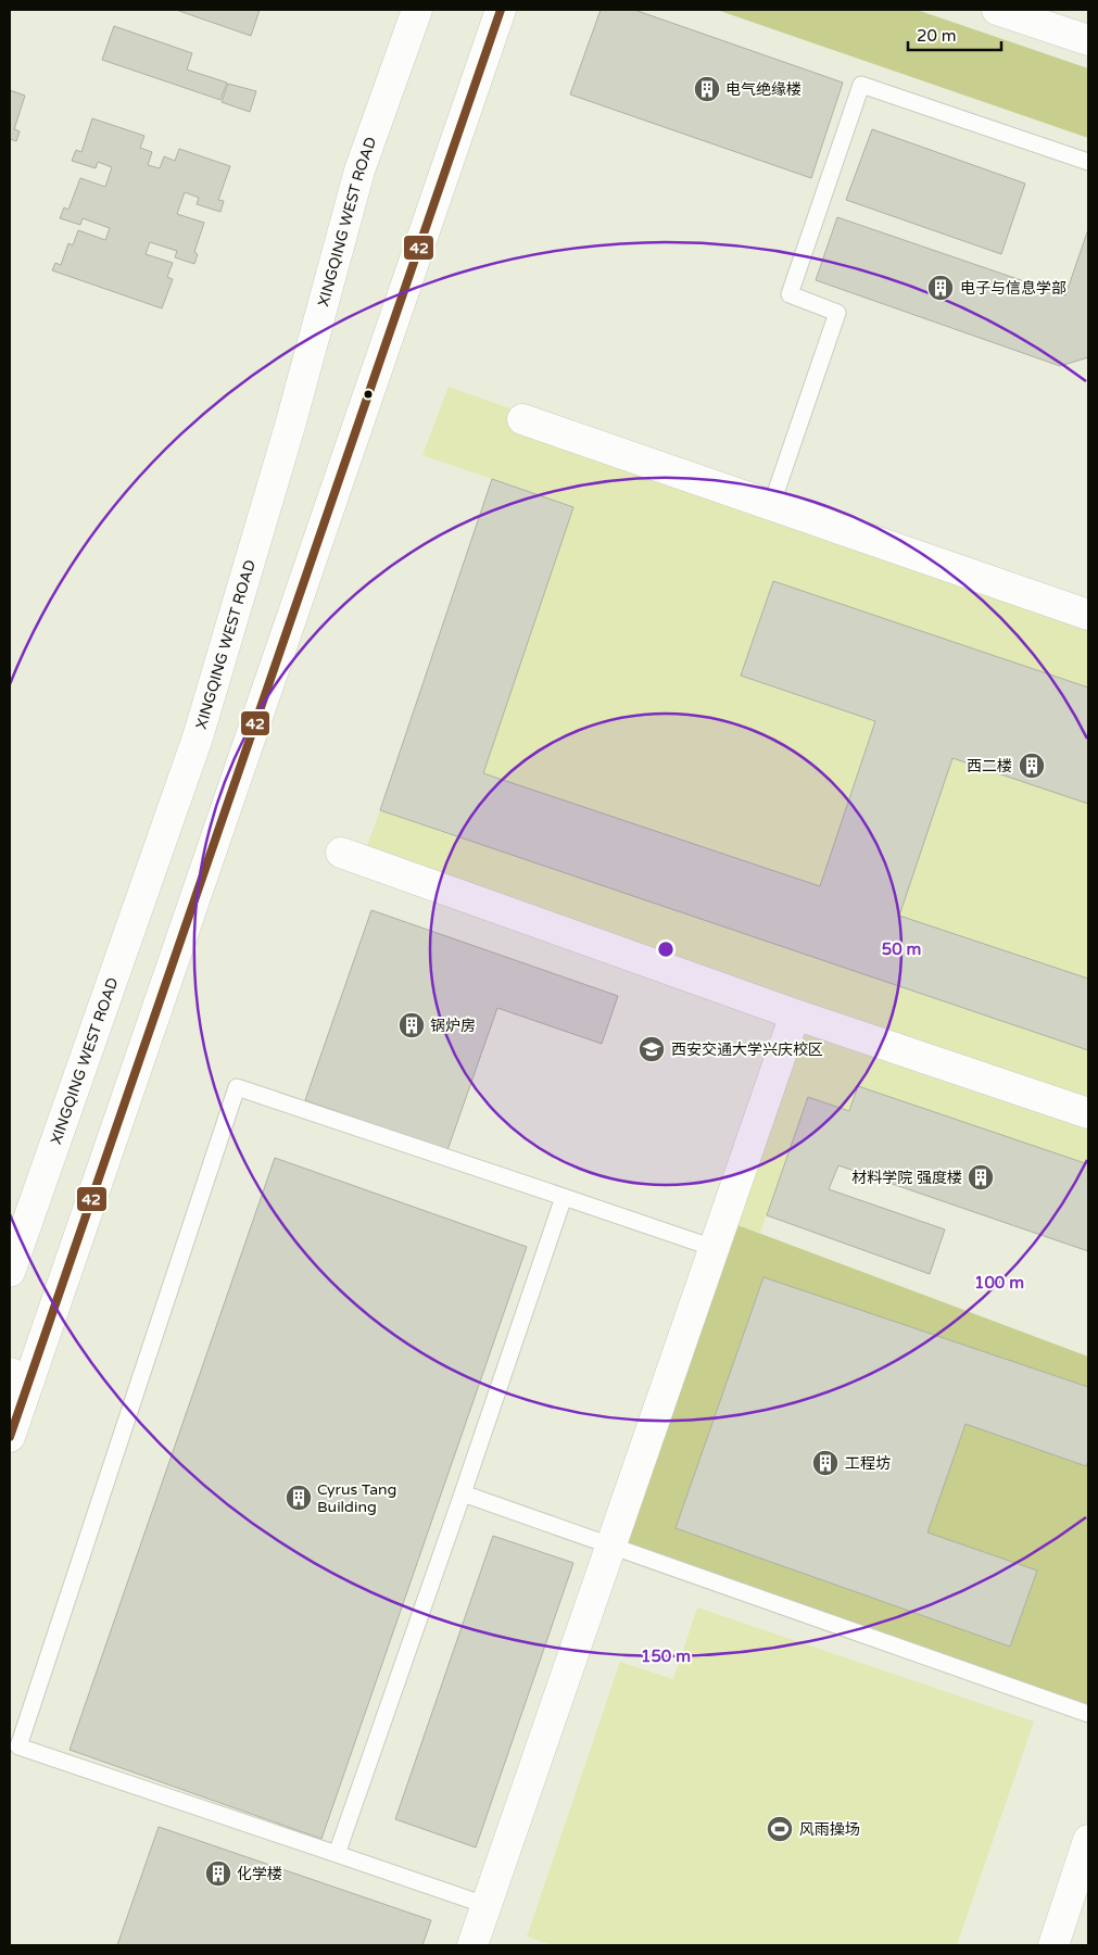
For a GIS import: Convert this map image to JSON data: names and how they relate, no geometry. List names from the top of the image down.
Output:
{
  "streets": {
    "main road": ["XINGQING WEST ROAD"]
  },
  "places": {
    "building": [
      "电气绝缘楼",
      "电子与信息学部",
      "西二楼",
      "锅炉房",
      "材料学院 强度楼",
      "工程坊",
      "Cyrus Tang Building",
      "化学楼"
    ],
    "school or university": ["西安交通大学兴庆校区"],
    "sports": ["风雨操场"]
  },
  "lines": ["transit line 42"],
  "scale_bar": "20 m",
  "rings": ["50 m", "100 m", "150 m"]
}
